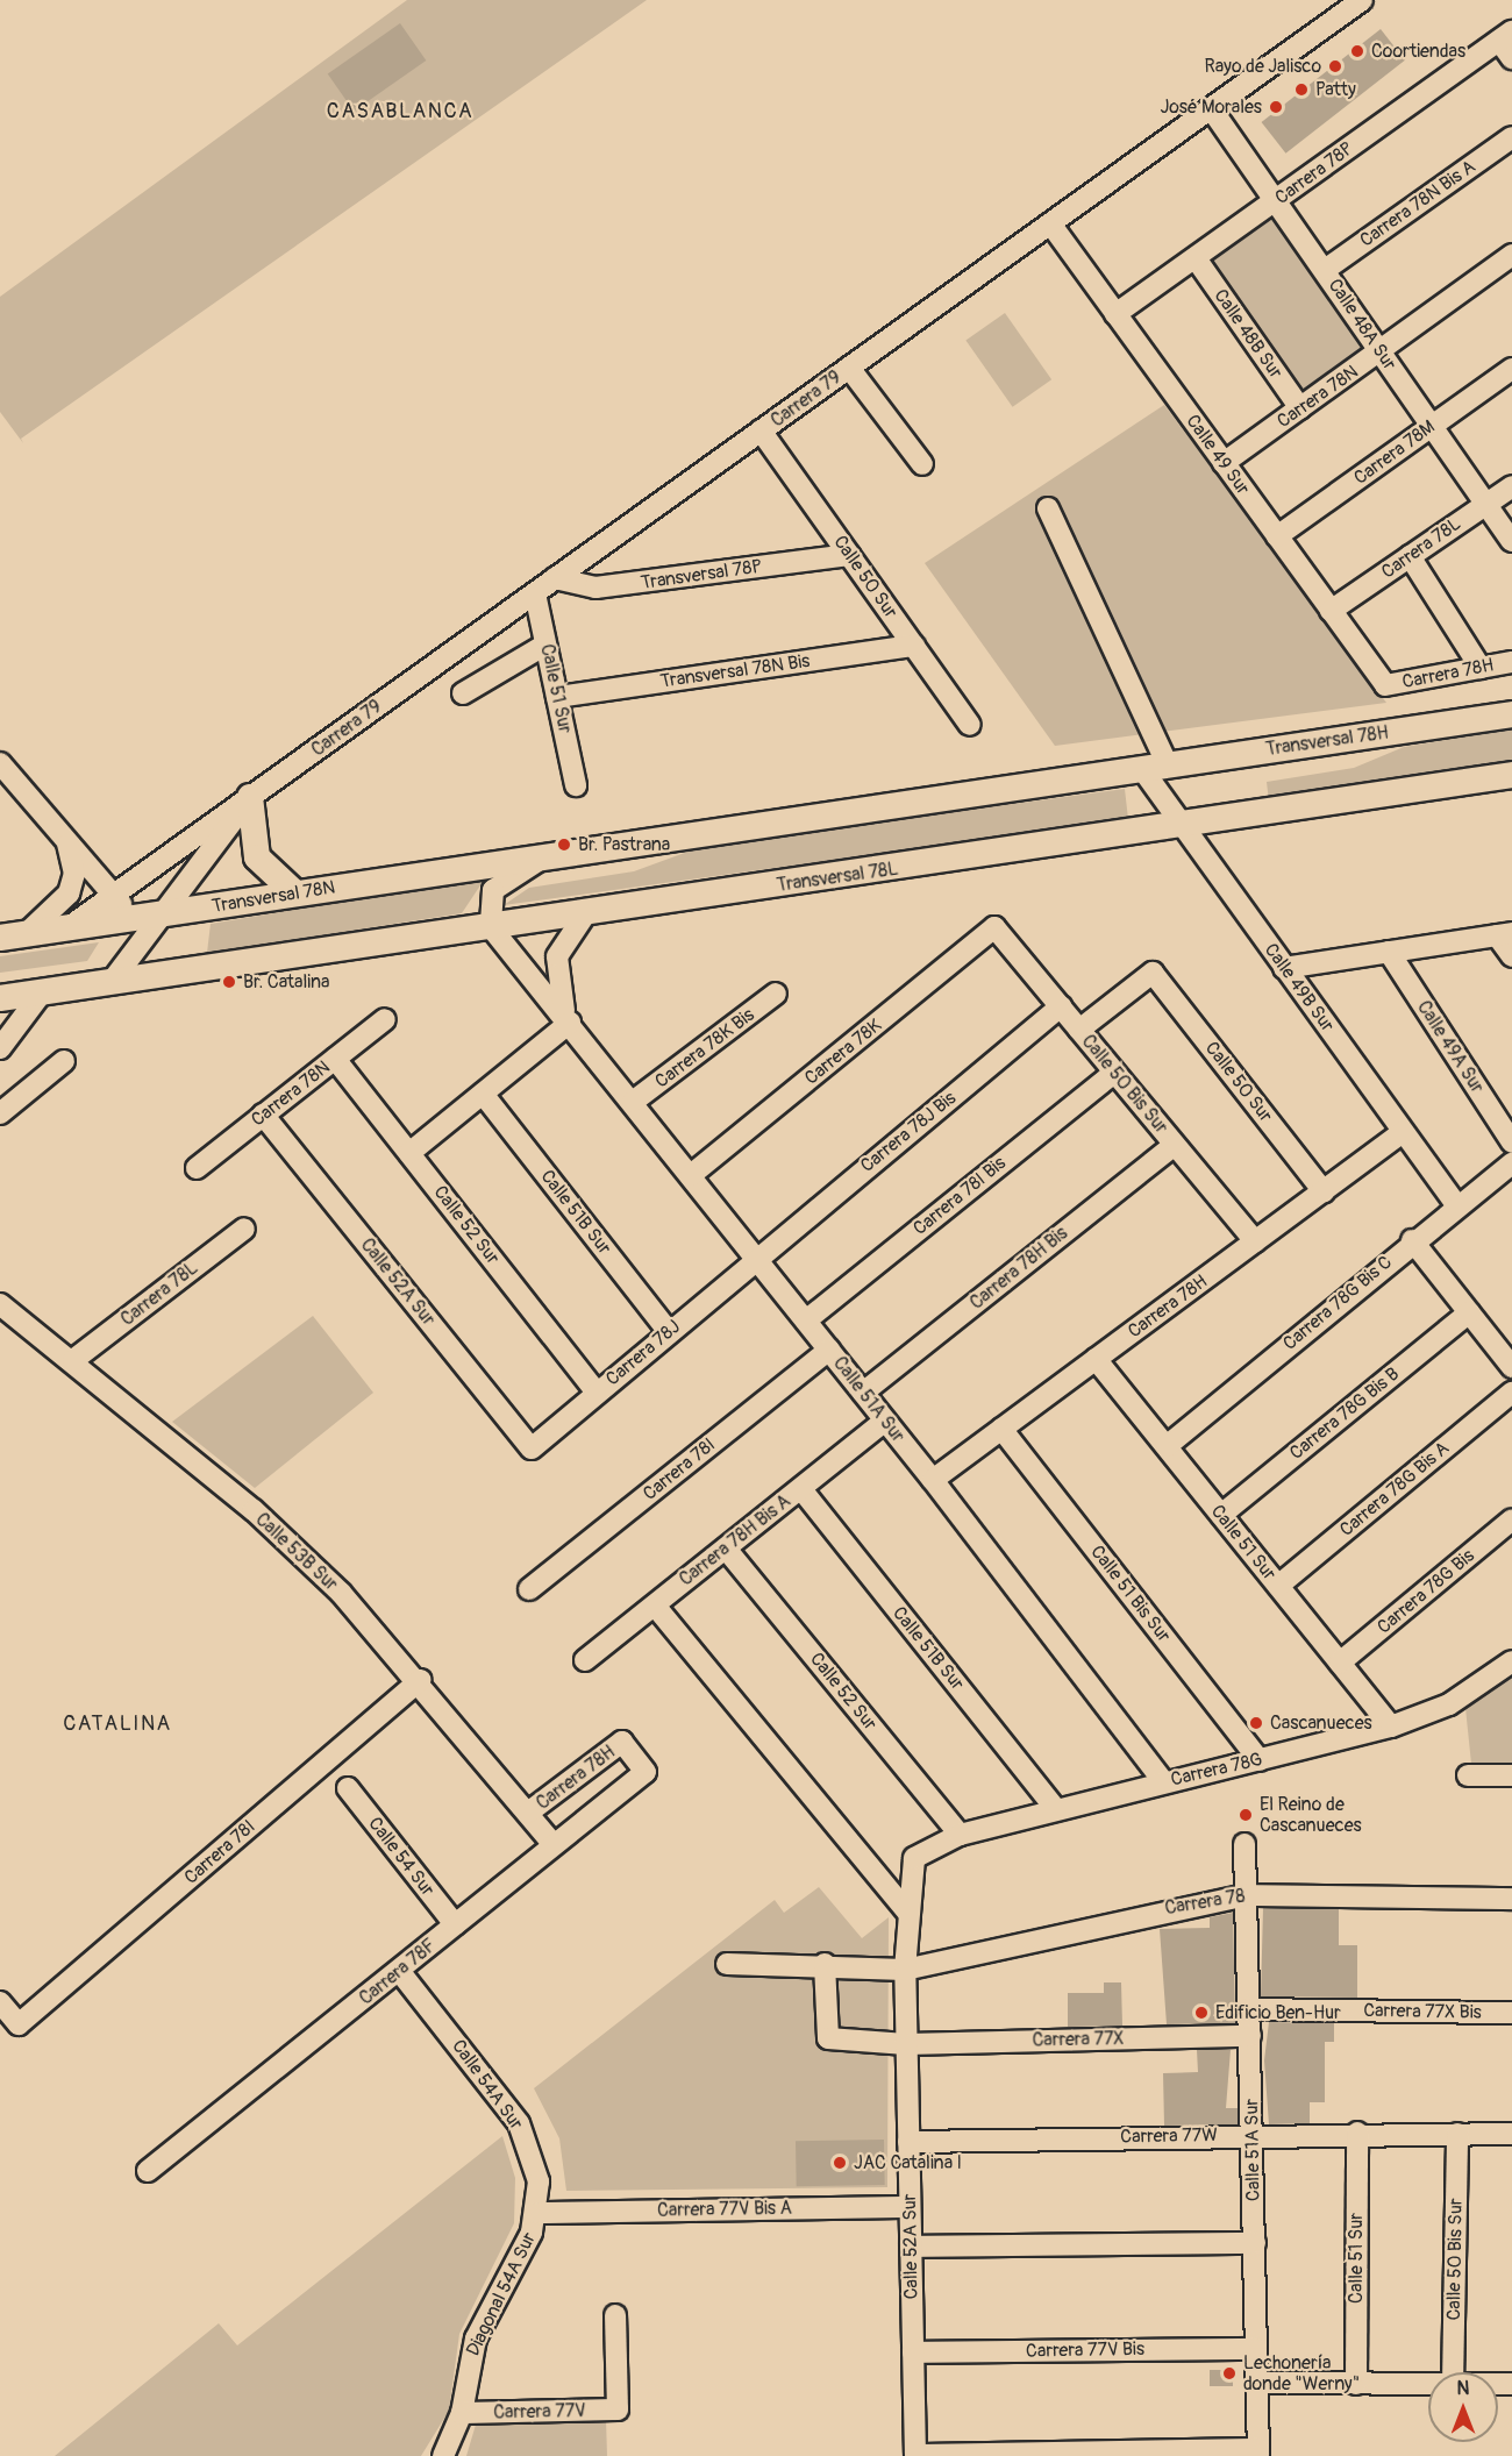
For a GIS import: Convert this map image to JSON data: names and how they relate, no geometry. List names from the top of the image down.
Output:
{
  "streets": {
    "main road": ["Transversal 78H", "Transversal 78L", "Transversal 78N"],
    "street": [
      "Carrera 78P",
      "Carrera 78N Bis A",
      "Calle 48A Sur",
      "Calle 48B Sur",
      "Carrera 78N",
      "Carrera 79",
      "Carrera 78M",
      "Calle 49 Sur",
      "Carrera 78L",
      "Transversal 78P",
      "Calle 50 Sur",
      "Transversal 78N Bis",
      "Carrera 78H",
      "Calle 51 Sur",
      "Calle 49B Sur",
      "Calle 49A Sur",
      "Carrera 78K Bis",
      "Carrera 78K",
      "Calle 50 Bis Sur",
      "Carrera 78J Bis",
      "Carrera 78I Bis",
      "Calle 51B Sur",
      "Calle 52 Sur",
      "Carrera 78H Bis",
      "Calle 52A Sur",
      "Carrera 78G Bis C",
      "Carrera 78J",
      "Calle 51A Sur",
      "Carrera 78G Bis B",
      "Carrera 78I",
      "Carrera 78G Bis A",
      "Carrera 78H Bis A",
      "Calle 53B Sur",
      "Carrera 78G Bis",
      "Calle 51 Bis Sur",
      "Carrera 78G",
      "Calle 54 Sur",
      "Carrera 78",
      "Carrera 78F",
      "Carrera 77X Bis",
      "Carrera 77X",
      "Calle 54A Sur",
      "Carrera 77W",
      "Carrera 77V Bis A",
      "Diagonal 54A Sur",
      "Carrera 77V Bis",
      "Carrera 77V"
    ]
  },
  "crossings": [
    ["Carrera 78P", "Calle 48A Sur"],
    ["Carrera 78P", "Calle 48B Sur"],
    ["Carrera 78P", "Calle 49 Sur"],
    ["Carrera 78N Bis A", "Calle 48A Sur"],
    ["Calle 48A Sur", "Carrera 78N"],
    ["Calle 48A Sur", "Carrera 79"],
    ["Calle 48A Sur", "Carrera 78M"],
    ["Calle 48A Sur", "Carrera 78L"],
    ["Calle 48B Sur", "Carrera 78N"],
    ["Carrera 78N", "Calle 49 Sur"],
    ["Carrera 78N", "Calle 52 Sur"],
    ["Carrera 78N", "Calle 52A Sur"],
    ["Carrera 79", "Calle 49 Sur"],
    ["Carrera 79", "Transversal 78P"],
    ["Carrera 79", "Calle 50 Sur"],
    ["Carrera 79", "Calle 51 Sur"],
    ["Carrera 79", "Transversal 78N"],
    ["Carrera 78M", "Calle 49 Sur"],
    ["Calle 49 Sur", "Carrera 78L"],
    ["Calle 49 Sur", "Carrera 78H"],
    ["Carrera 78L", "Calle 53B Sur"],
    ["Transversal 78P", "Calle 50 Sur"],
    ["Calle 50 Sur", "Transversal 78N Bis"],
    ["Calle 50 Sur", "Carrera 78H"],
    ["Calle 50 Sur", "Calle 50 Bis Sur"],
    ["Transversal 78N Bis", "Calle 51 Sur"],
    ["Carrera 78H", "Calle 51 Sur"],
    ["Carrera 78H", "Calle 49B Sur"],
    ["Carrera 78H", "Calle 50 Bis Sur"],
    ["Carrera 78H", "Calle 51A Sur"],
    ["Carrera 78H", "Calle 53B Sur"],
    ["Carrera 78H", "Calle 51 Bis Sur"],
    ["Carrera 78H", "Carrera 78F"],
    ["Calle 51 Sur", "Carrera 78G Bis C"],
    ["Calle 51 Sur", "Carrera 78G Bis B"],
    ["Calle 51 Sur", "Carrera 78G Bis A"],
    ["Calle 51 Sur", "Carrera 78G Bis"],
    ["Calle 51 Sur", "Carrera 78G"],
    ["Calle 51 Sur", "Carrera 77W"],
    ["Transversal 78H", "Calle 49B Sur"],
    ["Transversal 78L", "Calle 49B Sur"],
    ["Transversal 78L", "Calle 51A Sur"],
    ["Calle 49B Sur", "Carrera 78G Bis C"],
    ["Carrera 78K Bis", "Calle 51A Sur"],
    ["Carrera 78K", "Calle 50 Bis Sur"],
    ["Carrera 78K", "Calle 51A Sur"],
    ["Calle 50 Bis Sur", "Carrera 78J Bis"],
    ["Calle 50 Bis Sur", "Carrera 78I Bis"],
    ["Calle 50 Bis Sur", "Carrera 78H Bis"],
    ["Calle 50 Bis Sur", "Carrera 77W"],
    ["Carrera 78J Bis", "Carrera 78J"],
    ["Carrera 78J Bis", "Calle 51A Sur"],
    ["Carrera 78I Bis", "Calle 51A Sur"],
    ["Calle 51B Sur", "Carrera 78J"],
    ["Calle 51B Sur", "Carrera 78H Bis A"],
    ["Calle 51B Sur", "Carrera 78G"],
    ["Calle 52 Sur", "Carrera 78J"],
    ["Calle 52 Sur", "Carrera 78H Bis A"],
    ["Calle 52 Sur", "Carrera 78G"],
    ["Carrera 78H Bis", "Calle 51A Sur"],
    ["Calle 52A Sur", "Carrera 78J"],
    ["Calle 52A Sur", "Carrera 78G"],
    ["Calle 52A Sur", "Carrera 78"],
    ["Calle 52A Sur", "Carrera 77X"],
    ["Calle 52A Sur", "Carrera 77W"],
    ["Calle 52A Sur", "Carrera 77V Bis A"],
    ["Calle 52A Sur", "Carrera 77V Bis"],
    ["Carrera 78J", "Calle 51A Sur"],
    ["Calle 51A Sur", "Carrera 78I"],
    ["Calle 51A Sur", "Carrera 78H Bis A"],
    ["Calle 51A Sur", "Carrera 78G"],
    ["Calle 51A Sur", "Carrera 78"],
    ["Calle 51A Sur", "Carrera 77X Bis"],
    ["Calle 51A Sur", "Carrera 77X"],
    ["Calle 51A Sur", "Carrera 77W"],
    ["Calle 51A Sur", "Carrera 77V Bis"],
    ["Carrera 78I", "Calle 53B Sur"],
    ["Calle 53B Sur", "Carrera 78F"],
    ["Calle 51 Bis Sur", "Carrera 78G"],
    ["Calle 54 Sur", "Carrera 78F"],
    ["Carrera 78", "Carrera 77X"],
    ["Carrera 78F", "Calle 54A Sur"],
    ["Calle 54A Sur", "Carrera 77V Bis A"],
    ["Calle 54A Sur", "Diagonal 54A Sur"],
    ["Carrera 77V Bis A", "Diagonal 54A Sur"],
    ["Diagonal 54A Sur", "Carrera 77V"]
  ],
  "districts": ["CASABLANCA", "CATALINA"],
  "places": [
    "Coortiendas",
    "Rayo de Jalisco",
    "Patty",
    "José Morales",
    "Br. Pastrana",
    "Br. Catalina",
    "Cascanueces",
    "El Reino de Cascanueces",
    "Edificio Ben-Hur",
    "JAC Catalina I",
    "Lechonería donde \"Werny\""
  ],
  "north": "top"
}
